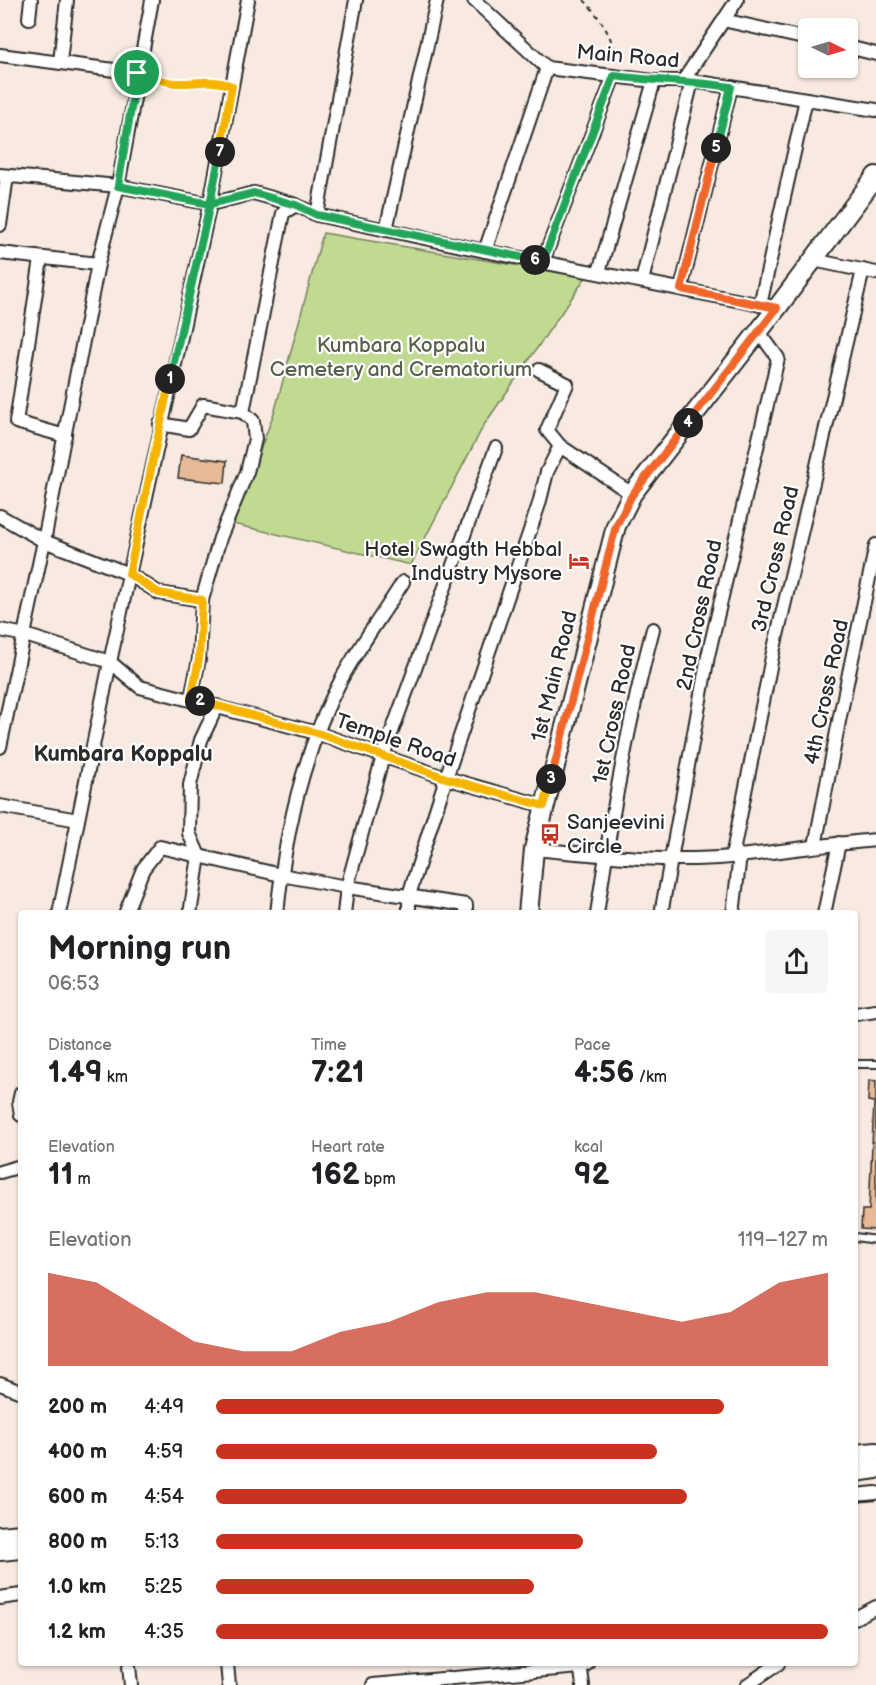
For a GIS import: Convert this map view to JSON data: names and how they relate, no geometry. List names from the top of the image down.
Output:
{
  "streets": {
    "street": [
      "Main Road",
      "3rd Cross Road",
      "2nd Cross Road",
      "1st Main Road",
      "4th Cross Road",
      "1st Cross Road",
      "Temple Road"
    ]
  },
  "crossings": [
    ["2nd Cross Road", "1st Main Road"],
    ["1st Main Road", "Temple Road"]
  ],
  "districts": ["Kumbara Koppalu"],
  "parks": ["Kumbara Koppalu Cemetery and Crematorium"],
  "places": {
    "hotel": ["Hotel Swagth Hebbal Industry Mysore"],
    "bus stop": ["Sanjeevini Circle"]
  },
  "north": "right",
  "page": {
    "pins": [
      "5",
      "7",
      "6",
      "1",
      "4",
      "2",
      "3"
    ],
    "heading": ["Morning run", "06:53"],
    "stats": [
      ["Distance", "1.49 km"],
      ["Time", "7:21"],
      ["Pace", "4:56 /km"],
      ["Elevation", "11 m"],
      ["Heart rate", "162 bpm"],
      ["kcal", "92"]
    ],
    "chart": ["Elevation", "119–127 m"],
    "list": [
      {
        "name": "200 m",
        "note": "4:49"
      },
      {
        "name": "400 m",
        "note": "4:59"
      },
      {
        "name": "600 m",
        "note": "4:54"
      },
      {
        "name": "800 m",
        "note": "5:13"
      },
      {
        "name": "1.0 km",
        "note": "5:25"
      },
      {
        "name": "1.2 km",
        "note": "4:35"
      }
    ]
  }
}
